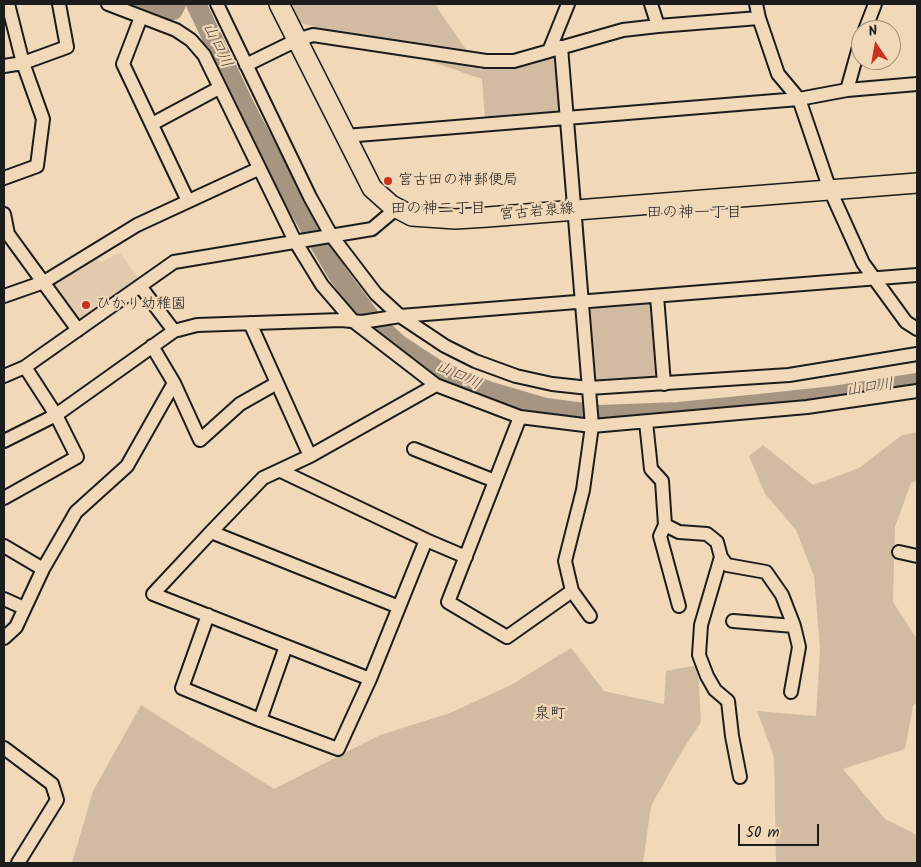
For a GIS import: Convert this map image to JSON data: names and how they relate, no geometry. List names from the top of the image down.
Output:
{
  "streets": {
    "main road": ["宮古岩泉線"]
  },
  "districts": ["田の神二丁目", "田の神一丁目", "泉町"],
  "water": ["山口川"],
  "places": ["宮古田の神郵便局", "ひかり幼稚園"],
  "scale_bar": "50 m",
  "north": "top"
}
